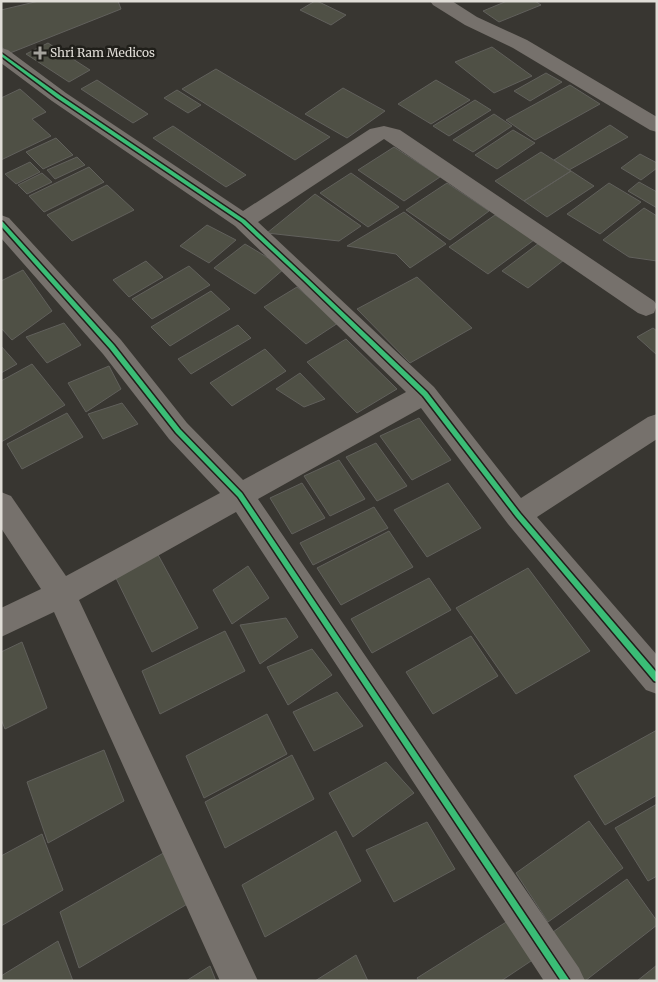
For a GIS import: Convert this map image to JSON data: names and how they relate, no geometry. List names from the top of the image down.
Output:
{
  "places": {
    "health": ["Shri Ram Medicos"]
  }
}
